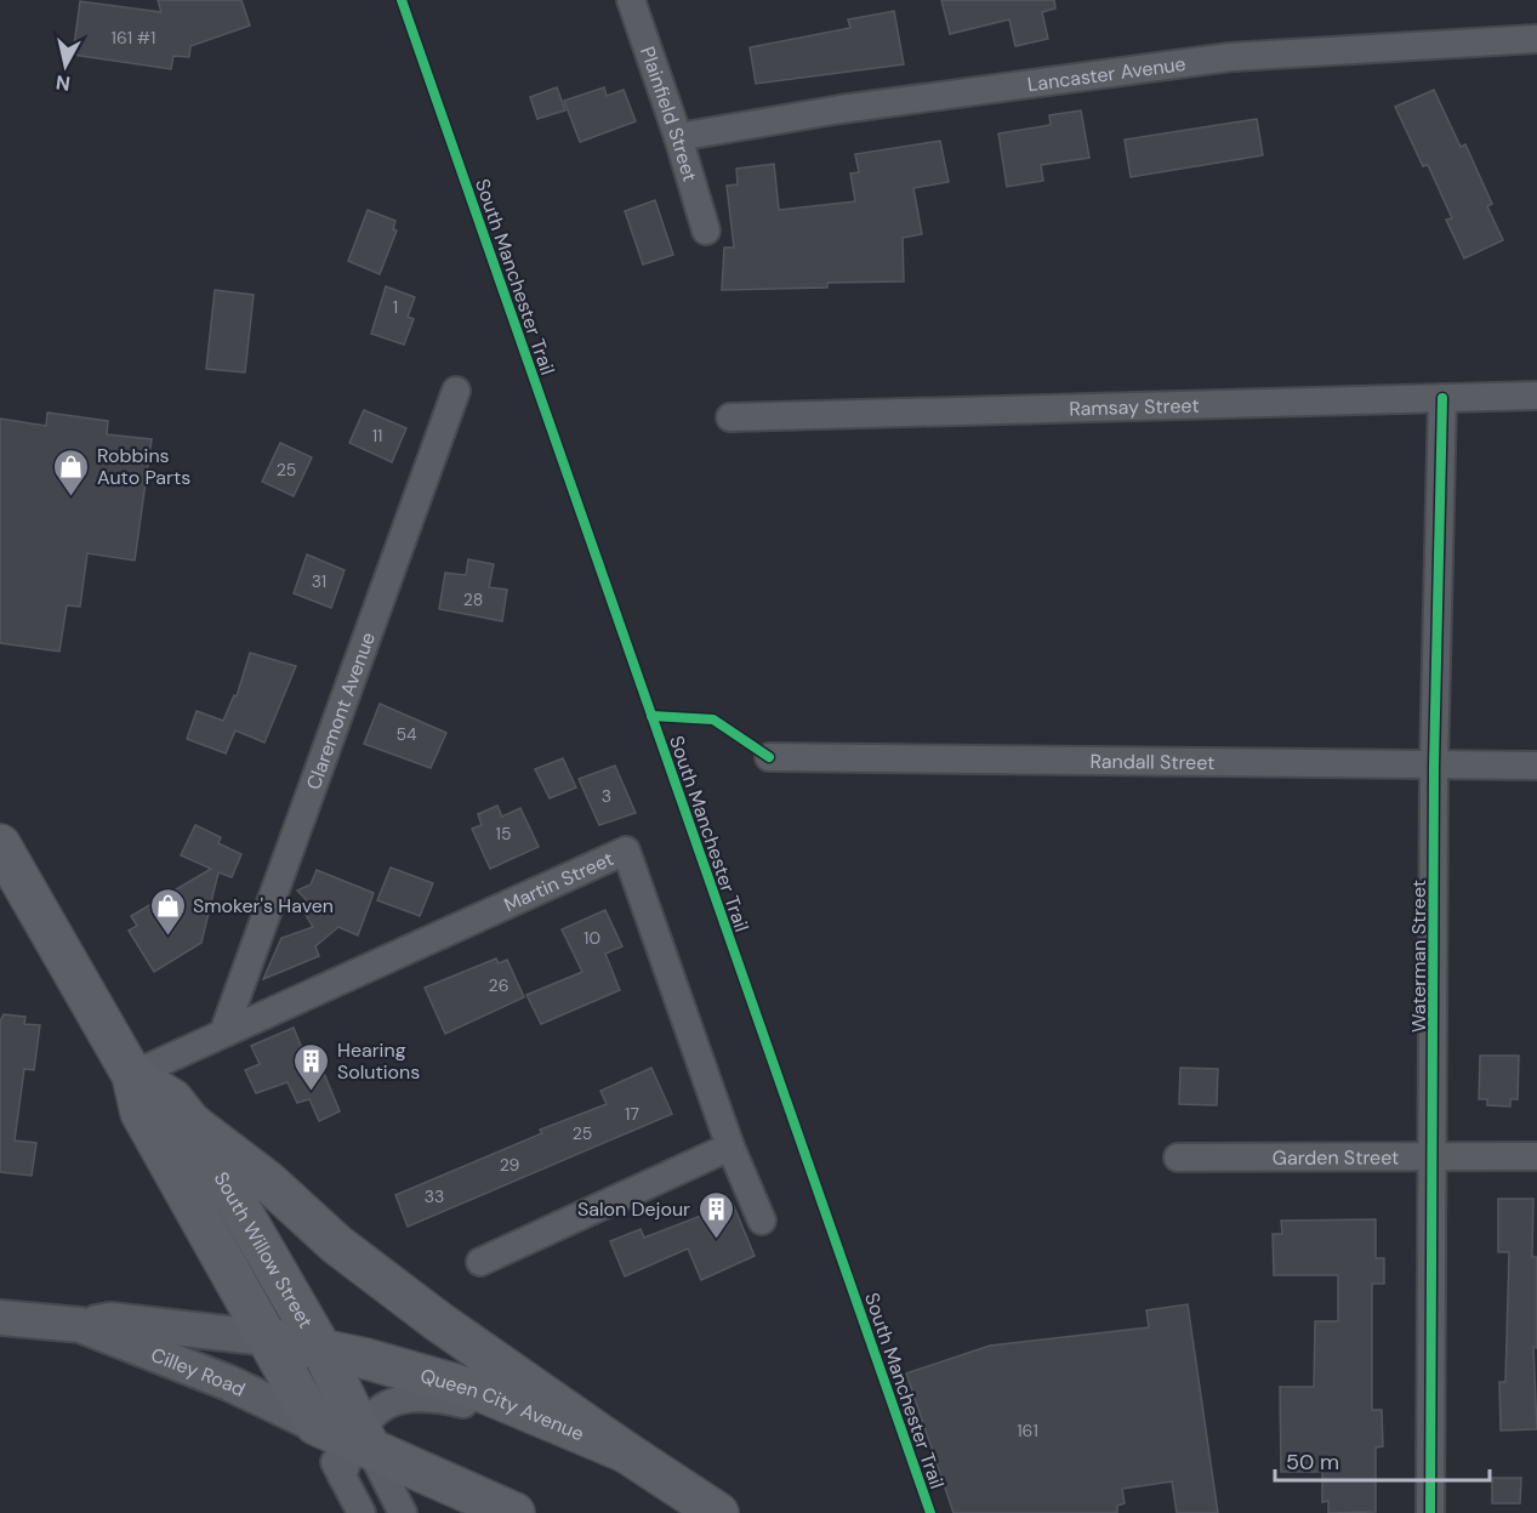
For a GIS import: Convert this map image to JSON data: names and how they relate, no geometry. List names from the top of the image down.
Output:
{
  "streets": {
    "main road": ["South Willow Street", "Queen City Avenue"],
    "street": [
      "Lancaster Avenue",
      "Plainfield Street",
      "Ramsay Street",
      "Claremont Avenue",
      "Randall Street",
      "Martin Street",
      "Waterman Street",
      "Garden Street",
      "Cilley Road"
    ],
    "cycle path": ["South Manchester Trail"]
  },
  "crossings": [
    ["Lancaster Avenue", "Plainfield Street"],
    ["Ramsay Street", "Waterman Street"],
    ["Claremont Avenue", "Martin Street"],
    ["Randall Street", "Waterman Street"],
    ["Martin Street", "South Willow Street"],
    ["Waterman Street", "Garden Street"],
    ["South Willow Street", "Cilley Road"],
    ["South Willow Street", "Queen City Avenue"],
    ["Cilley Road", "Queen City Avenue"]
  ],
  "places": {
    "shop": ["Robbins Auto Parts", "Smoker's Haven"],
    "building": ["Hearing Solutions", "Salon Dejour"]
  },
  "house_numbers": [
    "161 #1",
    "1",
    "11",
    "25",
    "31",
    "28",
    "54",
    "3",
    "15",
    "10",
    "26",
    "17",
    "25",
    "29",
    "33",
    "161"
  ],
  "scale_bar": "50 m",
  "north": "bottom"
}
